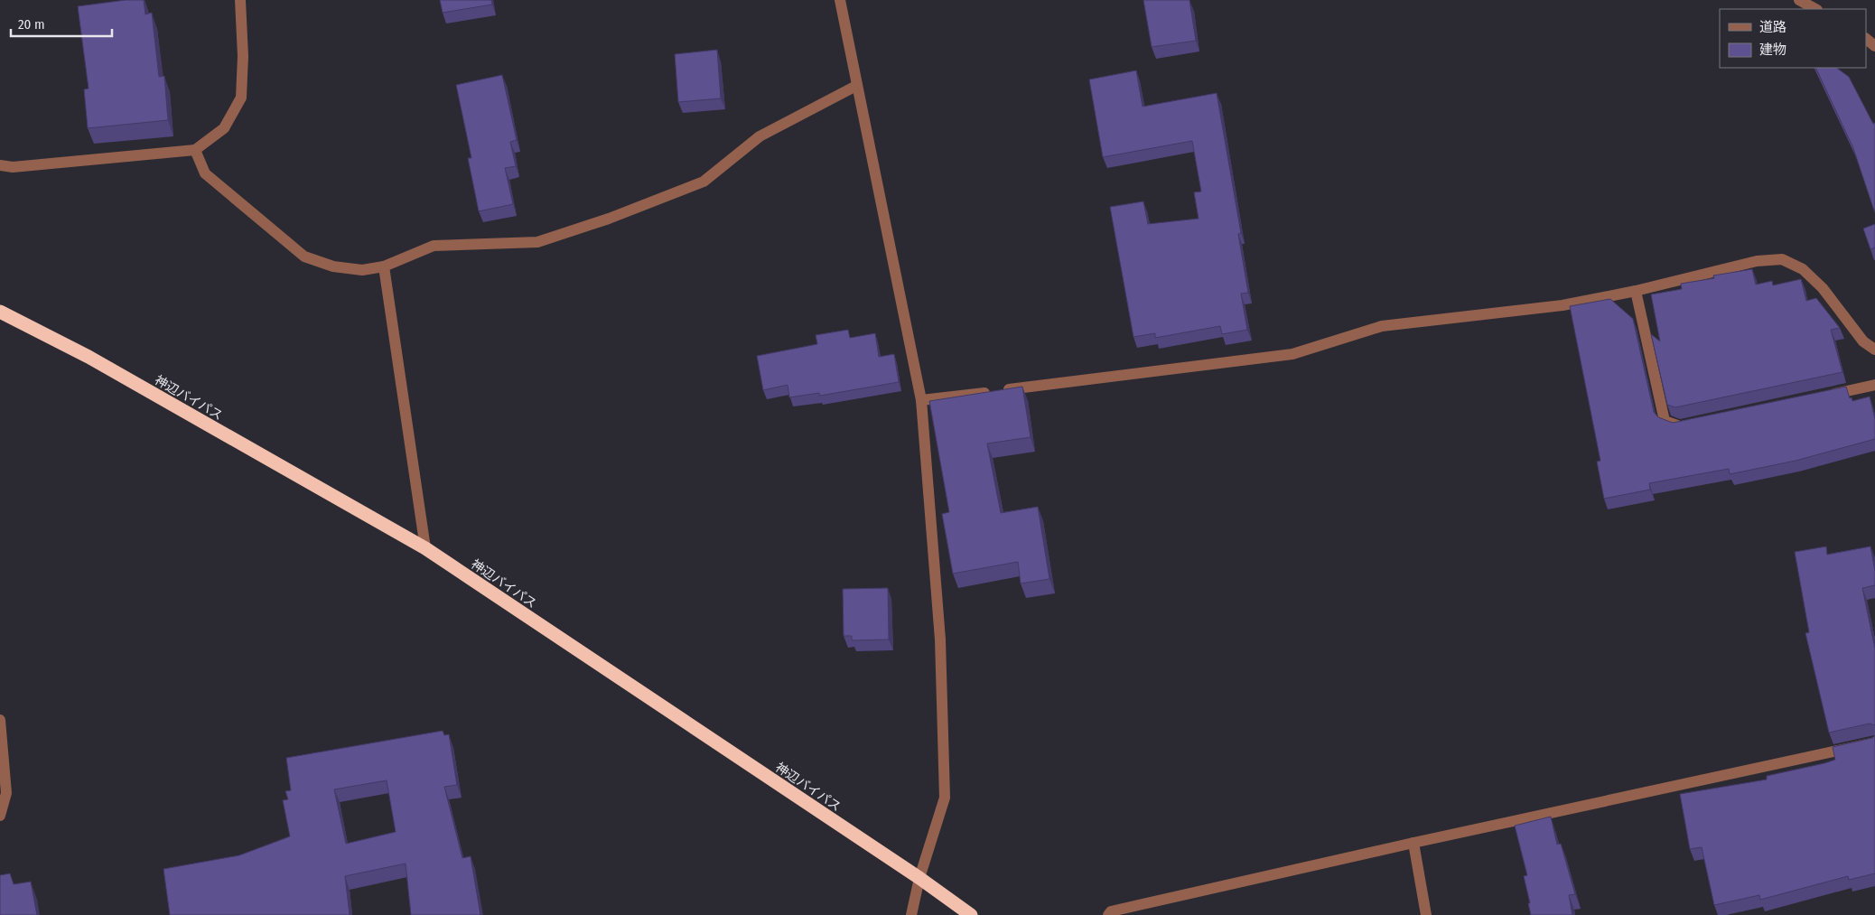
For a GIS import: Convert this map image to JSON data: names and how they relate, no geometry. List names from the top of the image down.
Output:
{
  "streets": {
    "highway": ["神辺バイパス"]
  },
  "legend": ["道路", "建物"],
  "scale_bar": "20 m"
}
